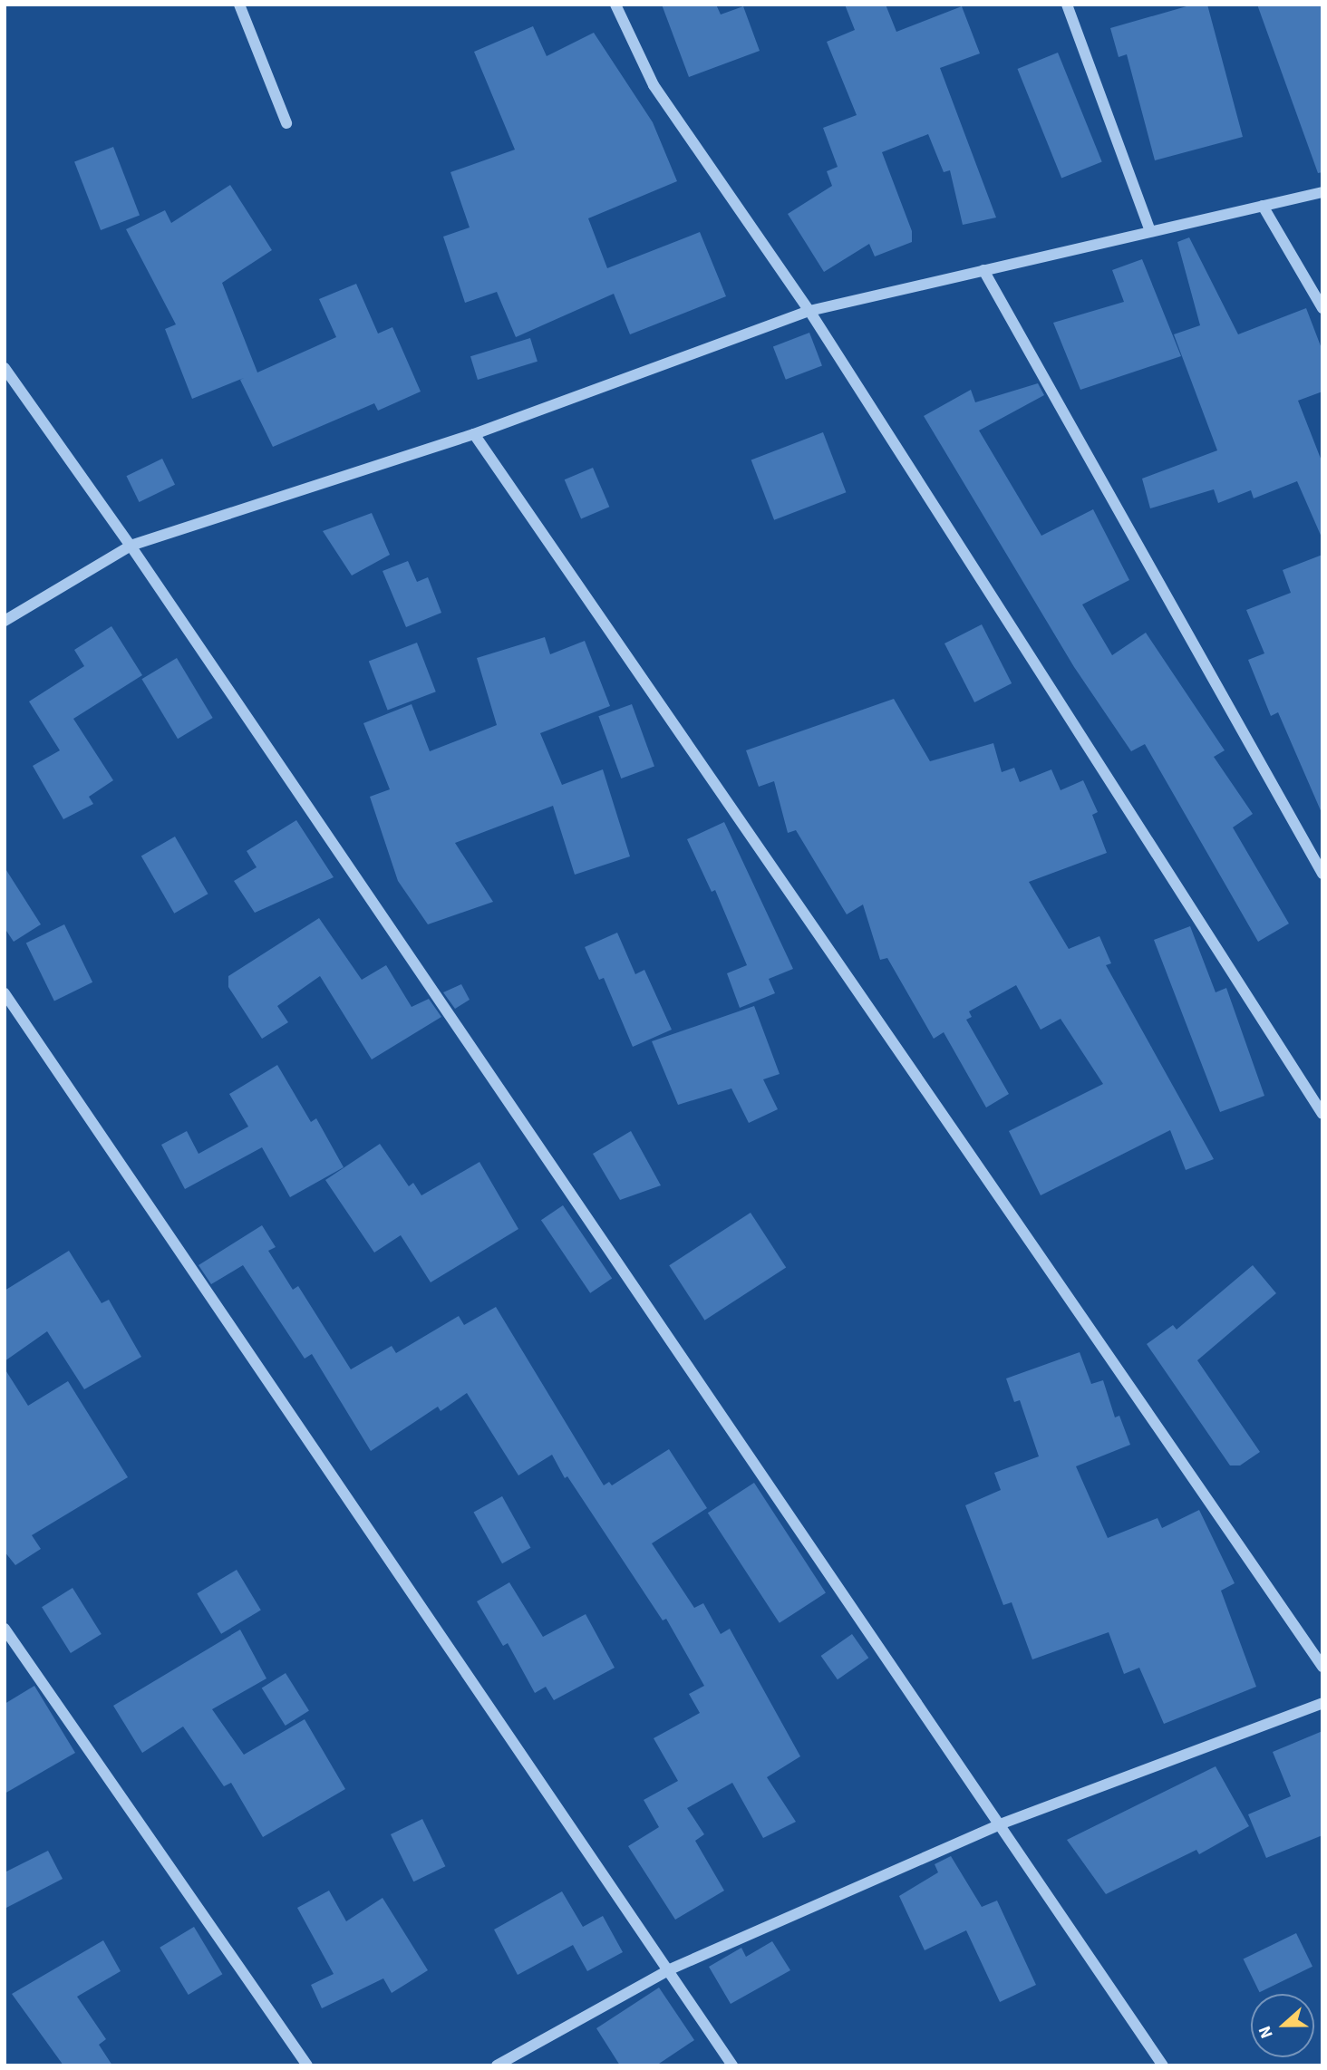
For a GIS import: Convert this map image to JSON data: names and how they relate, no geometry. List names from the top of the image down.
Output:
{
  "north": "left"
}
